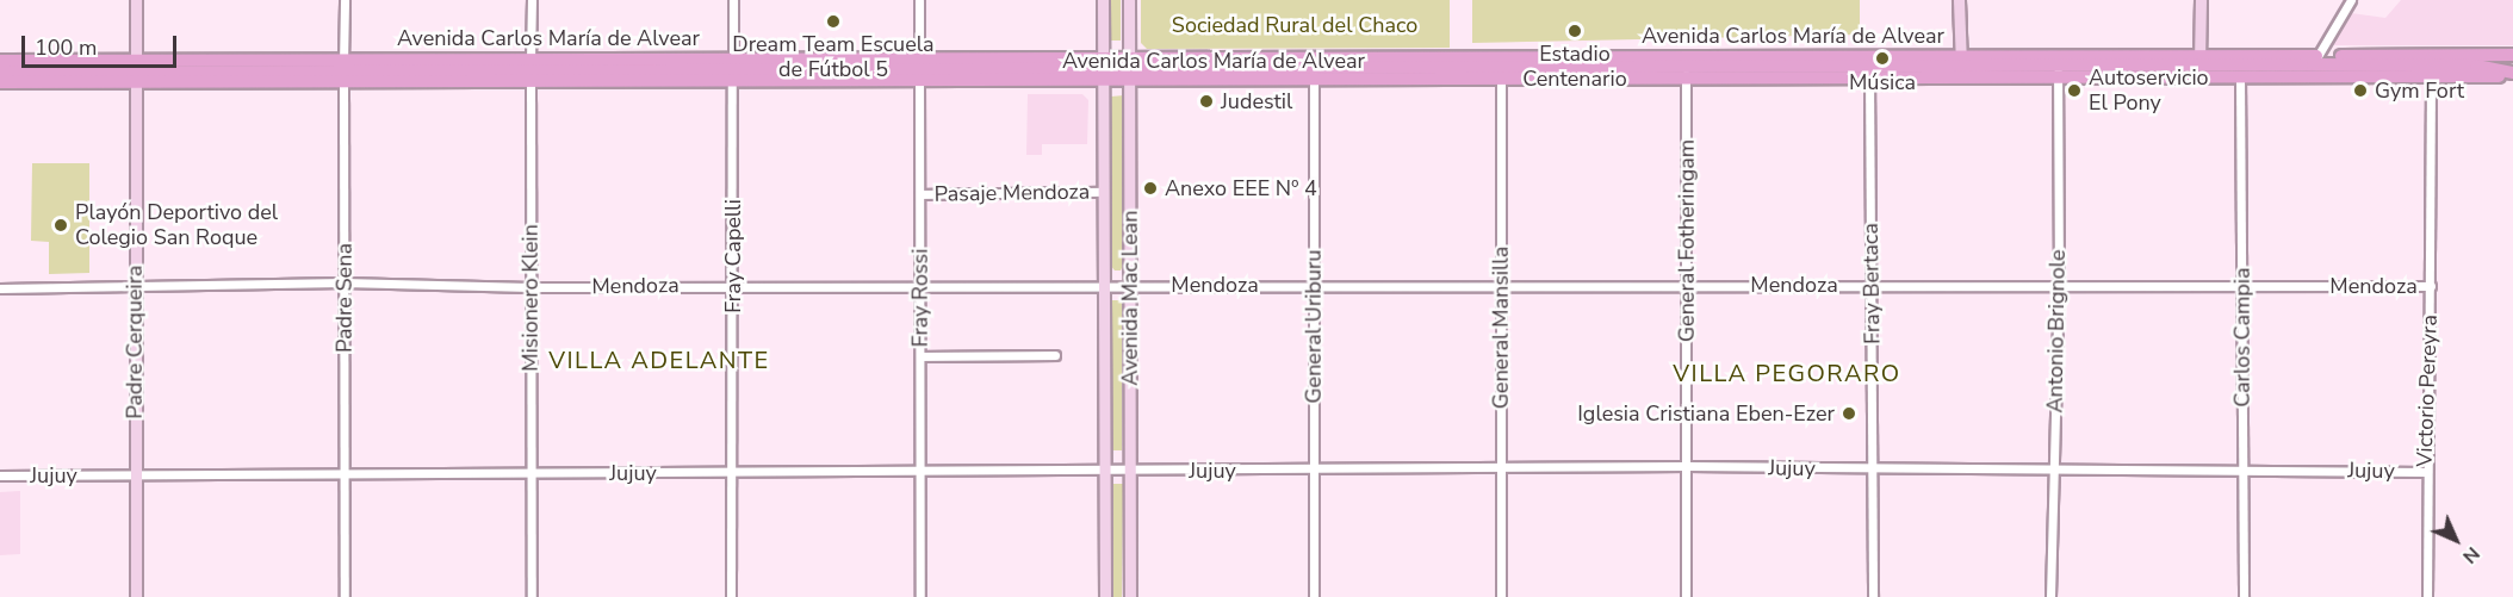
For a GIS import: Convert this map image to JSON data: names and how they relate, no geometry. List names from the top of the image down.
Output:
{
  "streets": {
    "main road": ["Avenida Carlos María de Alvear", "Avenida Mac Lean", "Padre Cerqueira"],
    "street": [
      "Pasaje Mendoza",
      "General Fotheringam",
      "Fray Capelli",
      "Fray Bertaca",
      "Mendoza",
      "Padre Sena",
      "Misionero Klein",
      "Fray Rossi",
      "General Uriburu",
      "General Mansilla",
      "Antonio Brignole",
      "Carlos Campia",
      "Victorio Pereyra",
      "Jujuy"
    ]
  },
  "crossings": [
    ["Avenida Carlos María de Alvear", "General Fotheringam"],
    ["Avenida Carlos María de Alvear", "Fray Capelli"],
    ["Avenida Carlos María de Alvear", "Fray Bertaca"],
    ["Avenida Carlos María de Alvear", "Padre Sena"],
    ["Avenida Carlos María de Alvear", "Misionero Klein"],
    ["Avenida Carlos María de Alvear", "Fray Rossi"],
    ["Avenida Carlos María de Alvear", "Avenida Mac Lean"],
    ["Avenida Carlos María de Alvear", "General Uriburu"],
    ["Avenida Carlos María de Alvear", "General Mansilla"],
    ["Avenida Carlos María de Alvear", "Antonio Brignole"],
    ["Avenida Carlos María de Alvear", "Carlos Campia"],
    ["Avenida Carlos María de Alvear", "Padre Cerqueira"],
    ["Avenida Carlos María de Alvear", "Victorio Pereyra"],
    ["Pasaje Mendoza", "Fray Rossi"],
    ["Pasaje Mendoza", "Avenida Mac Lean"],
    ["General Fotheringam", "Mendoza"],
    ["General Fotheringam", "Jujuy"],
    ["Fray Capelli", "Mendoza"],
    ["Fray Capelli", "Jujuy"],
    ["Fray Bertaca", "Mendoza"],
    ["Fray Bertaca", "Jujuy"],
    ["Mendoza", "Padre Sena"],
    ["Mendoza", "Misionero Klein"],
    ["Mendoza", "Fray Rossi"],
    ["Mendoza", "Avenida Mac Lean"],
    ["Mendoza", "General Uriburu"],
    ["Mendoza", "General Mansilla"],
    ["Mendoza", "Antonio Brignole"],
    ["Mendoza", "Carlos Campia"],
    ["Mendoza", "Padre Cerqueira"],
    ["Mendoza", "Victorio Pereyra"],
    ["Padre Sena", "Jujuy"],
    ["Misionero Klein", "Jujuy"],
    ["Fray Rossi", "Jujuy"],
    ["Avenida Mac Lean", "Jujuy"],
    ["General Uriburu", "Jujuy"],
    ["General Mansilla", "Jujuy"],
    ["Antonio Brignole", "Jujuy"],
    ["Carlos Campia", "Jujuy"],
    ["Padre Cerqueira", "Jujuy"],
    ["Victorio Pereyra", "Jujuy"]
  ],
  "districts": ["VILLA ADELANTE", "VILLA PEGORARO"],
  "parks": ["Sociedad Rural del Chaco"],
  "places": [
    "Dream Team Escuela de Fútbol 5",
    "Estadio Centenario",
    "Música",
    "Autoservicio El Pony",
    "Gym Fort",
    "Judestil",
    "Anexo EEE Nº 4",
    "Playón Deportivo del Colegio San Roque",
    "Iglesia Cristiana Eben-Ezer"
  ],
  "scale_bar": "100 m",
  "north": "bottom right"
}
